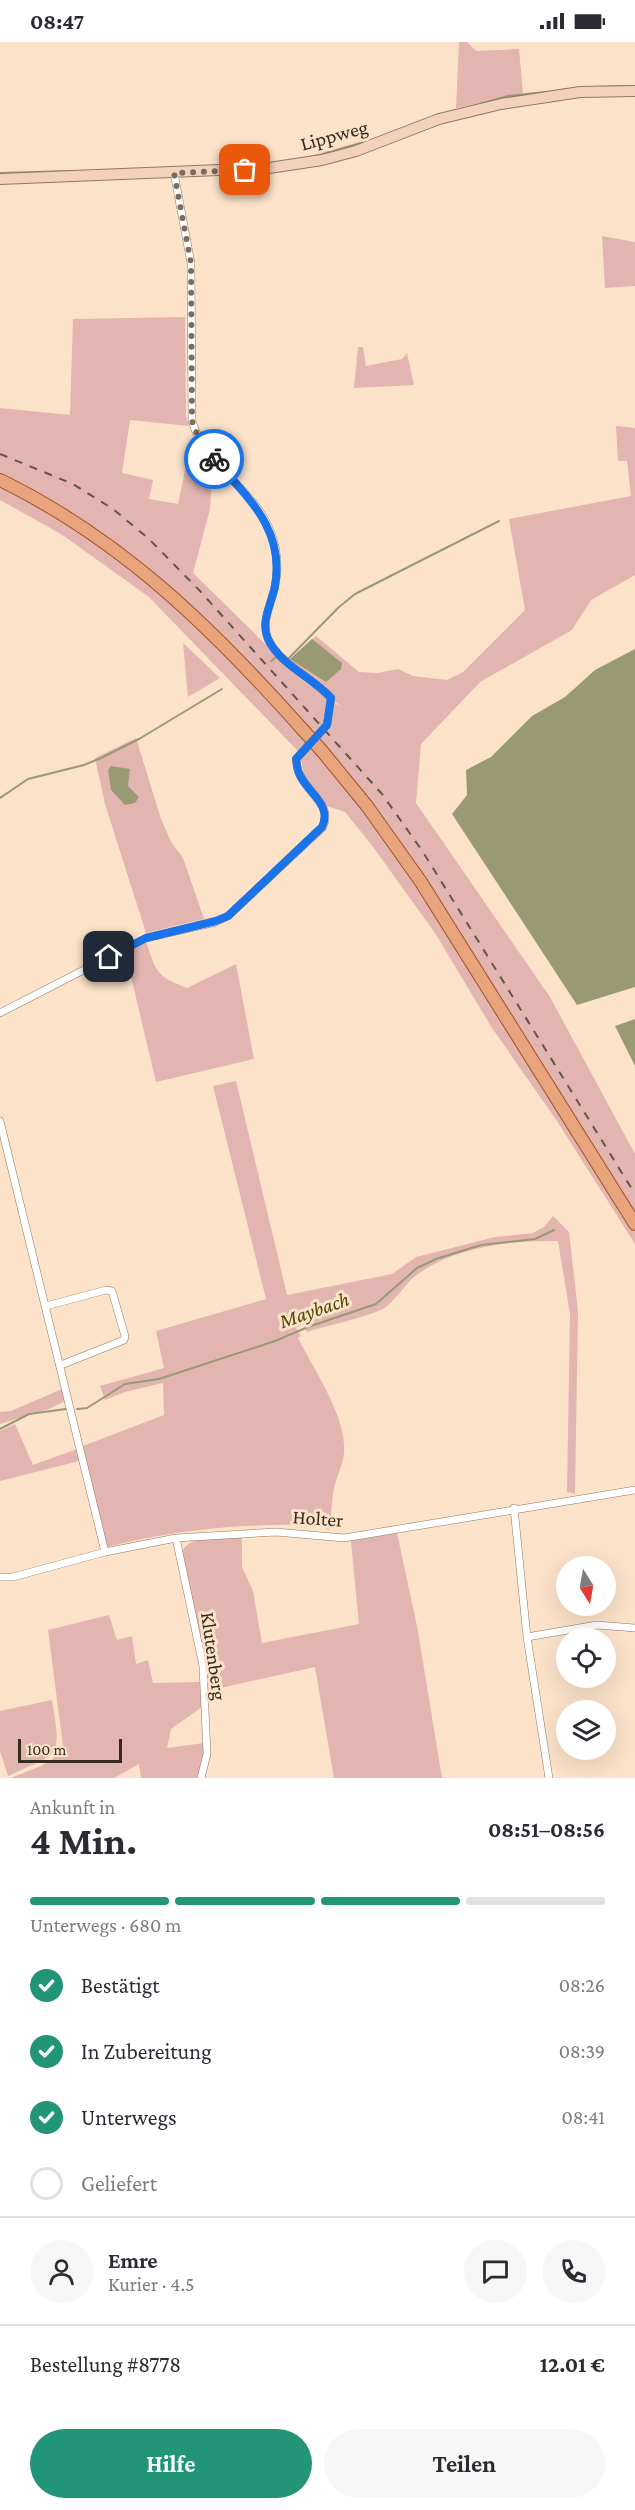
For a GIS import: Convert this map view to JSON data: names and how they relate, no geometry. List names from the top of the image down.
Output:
{
  "streets": {
    "street": ["Lippweg", "Holter", "Klutenberg"]
  },
  "crossings": [
    ["Holter", "Klutenberg"]
  ],
  "water": ["Maybach"],
  "scale_bar": "100 m",
  "north": "bottom",
  "page": {
    "status": "08:47",
    "scale": "100 m",
    "heading": ["4 Min.", "Ankunft in", "08:51–08:56"],
    "panel": [
      "Emre",
      "Kurier · 4.5",
      "Bestellung #8778",
      "12.01 €"
    ],
    "bar": "Unterwegs · 680 m",
    "list": [
      ["Bestätigt", "08:26"],
      ["In Zubereitung", "08:39"],
      ["Unterwegs", "08:41"],
      "Geliefert"
    ],
    "buttons": ["Hilfe", "Teilen"]
  }
}
